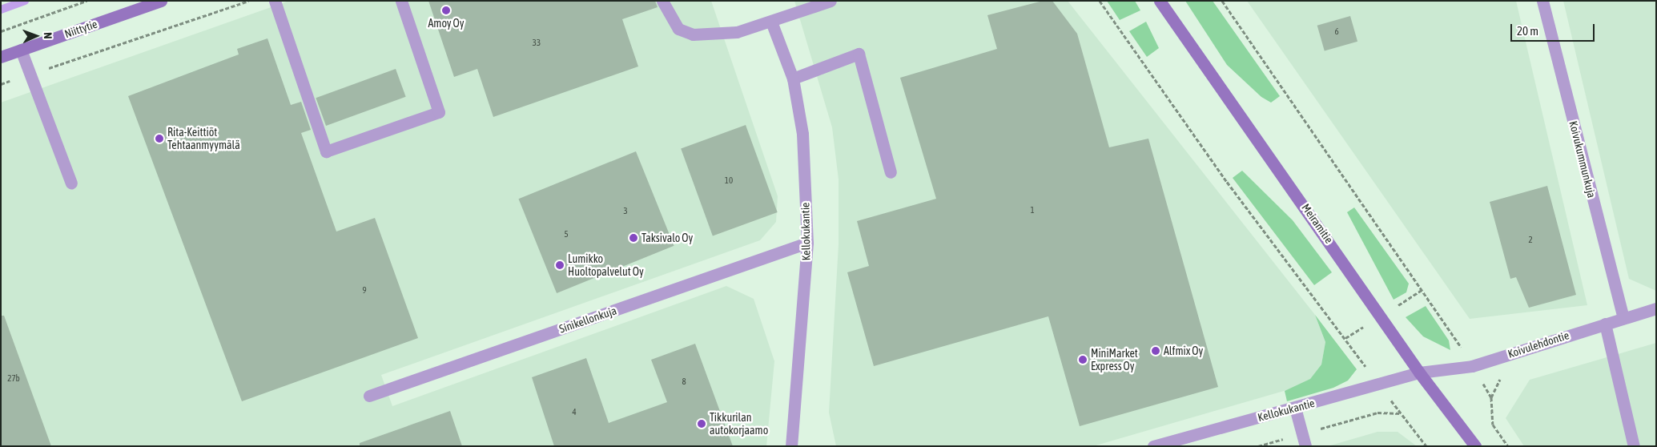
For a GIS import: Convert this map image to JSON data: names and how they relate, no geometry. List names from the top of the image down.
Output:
{
  "streets": {
    "main road": ["Niittytie", "Meiramitie"],
    "street": [
      "Koivukummunkuja",
      "Kellokukantie",
      "Sinikellonkuja",
      "Koivulehdontie"
    ]
  },
  "crossings": [
    ["Koivukummunkuja", "Koivulehdontie"],
    ["Meiramitie", "Kellokukantie"],
    ["Meiramitie", "Koivulehdontie"],
    ["Kellokukantie", "Sinikellonkuja"],
    ["Kellokukantie", "Koivulehdontie"]
  ],
  "places": [
    "Amoy Oy",
    "Rita-Keittiöt Tehtaanmyymälä",
    "Taksivalo Oy",
    "Lumikko Huoltopalvelut Oy",
    "Alfmix Oy",
    "MiniMarket Express Oy",
    "Tikkurilan autokorjaamo"
  ],
  "house_numbers": [
    "6",
    "33",
    "10",
    "1",
    "3",
    "5",
    "2",
    "9",
    "27b",
    "8",
    "4"
  ],
  "scale_bar": "20 m",
  "north": "right"
}
